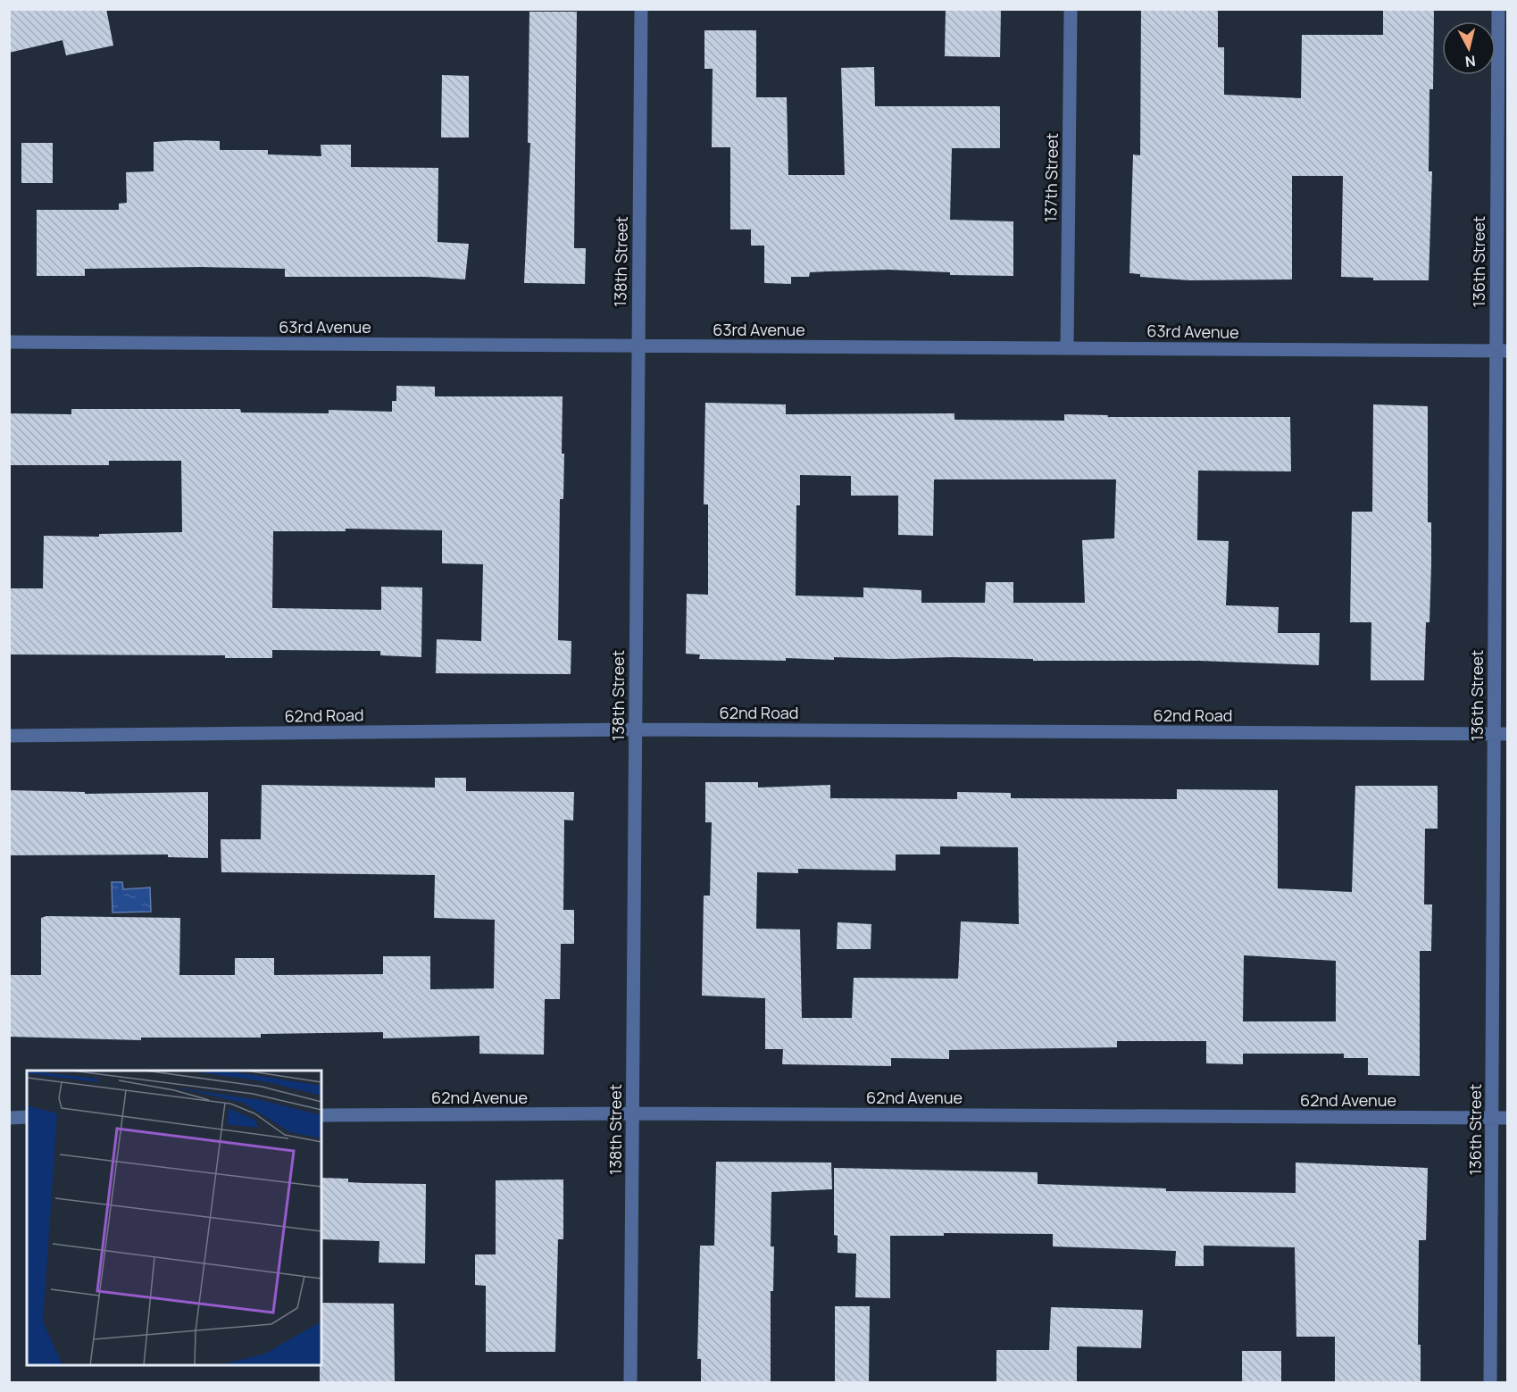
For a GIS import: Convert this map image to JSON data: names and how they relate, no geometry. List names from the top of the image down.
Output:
{
  "streets": {
    "street": [
      "137th Street",
      "138th Street",
      "136th Street",
      "63rd Avenue",
      "62nd Road",
      "62nd Avenue"
    ]
  },
  "crossings": [
    ["137th Street", "63rd Avenue"],
    ["138th Street", "63rd Avenue"],
    ["138th Street", "62nd Road"],
    ["138th Street", "62nd Avenue"],
    ["136th Street", "63rd Avenue"],
    ["136th Street", "62nd Road"],
    ["136th Street", "62nd Avenue"]
  ],
  "north": "bottom"
}
